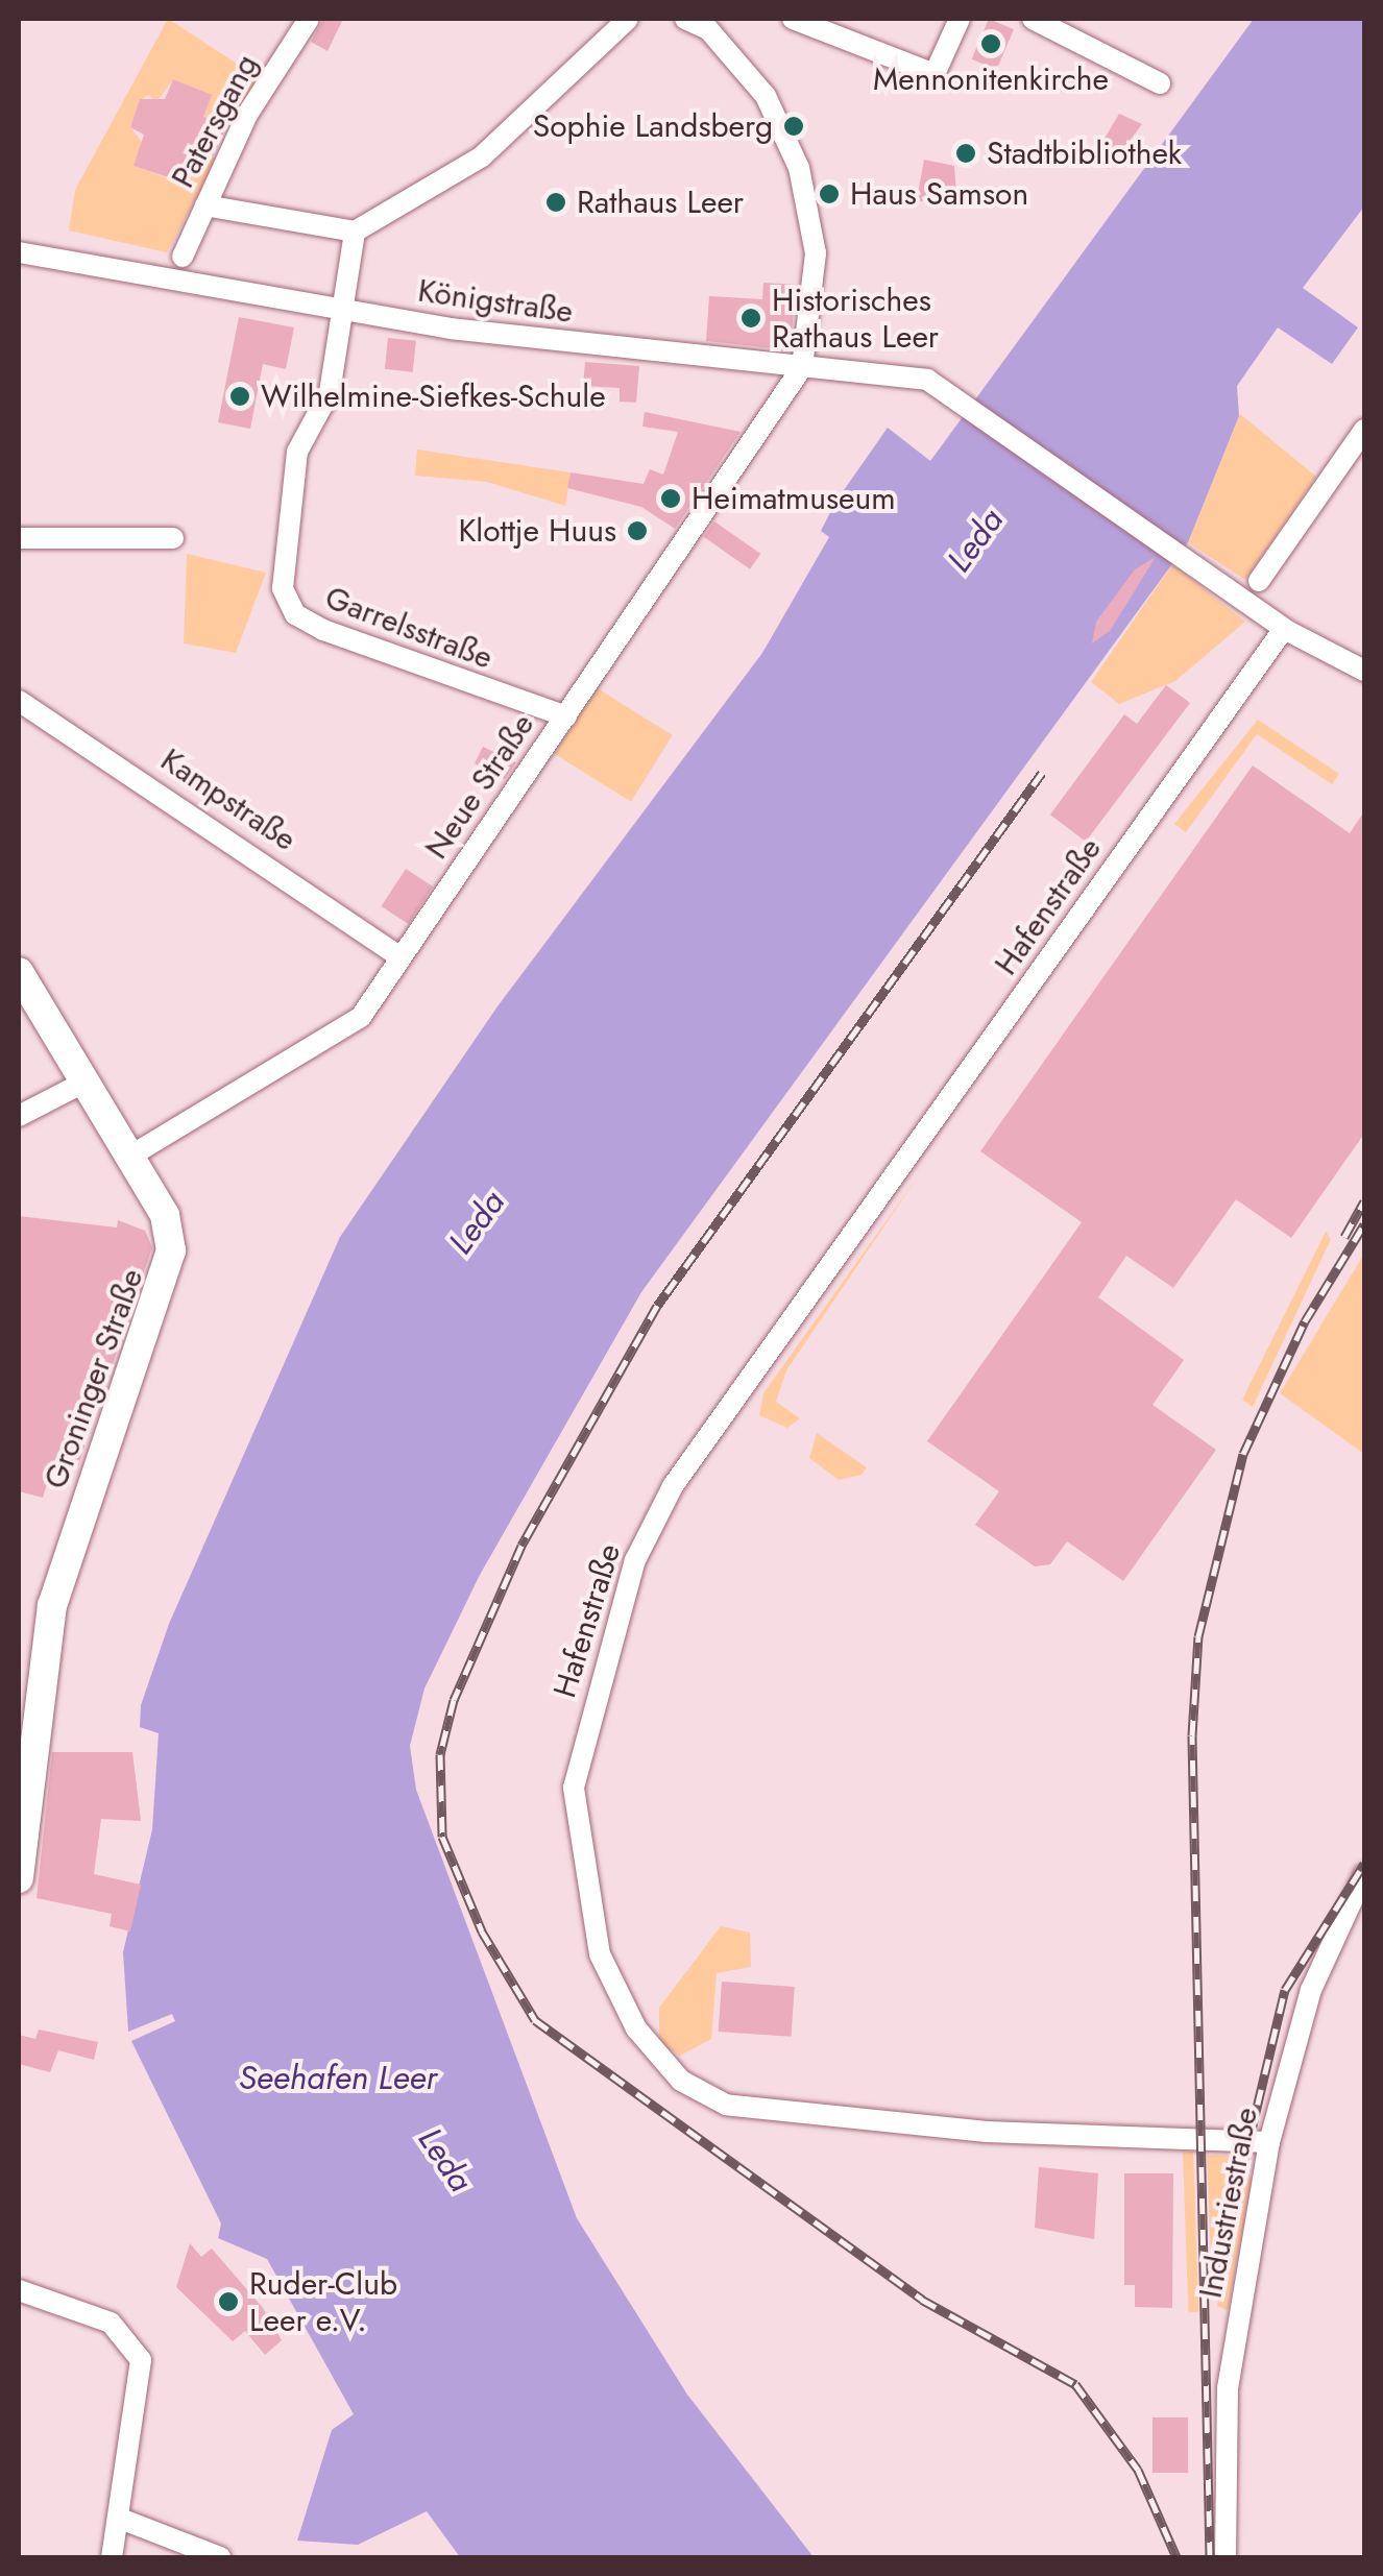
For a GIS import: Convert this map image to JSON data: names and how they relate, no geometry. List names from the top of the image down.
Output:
{
  "streets": {
    "street": [
      "Patersgang",
      "Königstraße",
      "Garrelsstraße",
      "Neue Straße",
      "Kampstraße",
      "Hafenstraße",
      "Groninger Straße",
      "Industriestraße"
    ]
  },
  "crossings": [
    ["Königstraße", "Garrelsstraße"],
    ["Königstraße", "Neue Straße"],
    ["Königstraße", "Hafenstraße"],
    ["Garrelsstraße", "Neue Straße"],
    ["Neue Straße", "Kampstraße"],
    ["Neue Straße", "Groninger Straße"],
    ["Hafenstraße", "Industriestraße"]
  ],
  "water": ["Leda", "Seehafen Leer"],
  "places": [
    "Mennonitenkirche",
    "Sophie Landsberg",
    "Stadtbibliothek",
    "Haus Samson",
    "Rathaus Leer",
    "Historisches Rathaus Leer",
    "Wilhelmine-Siefkes-Schule",
    "Heimatmuseum",
    "Klottje Huus",
    "Ruder-Club Leer e.V."
  ]
}
